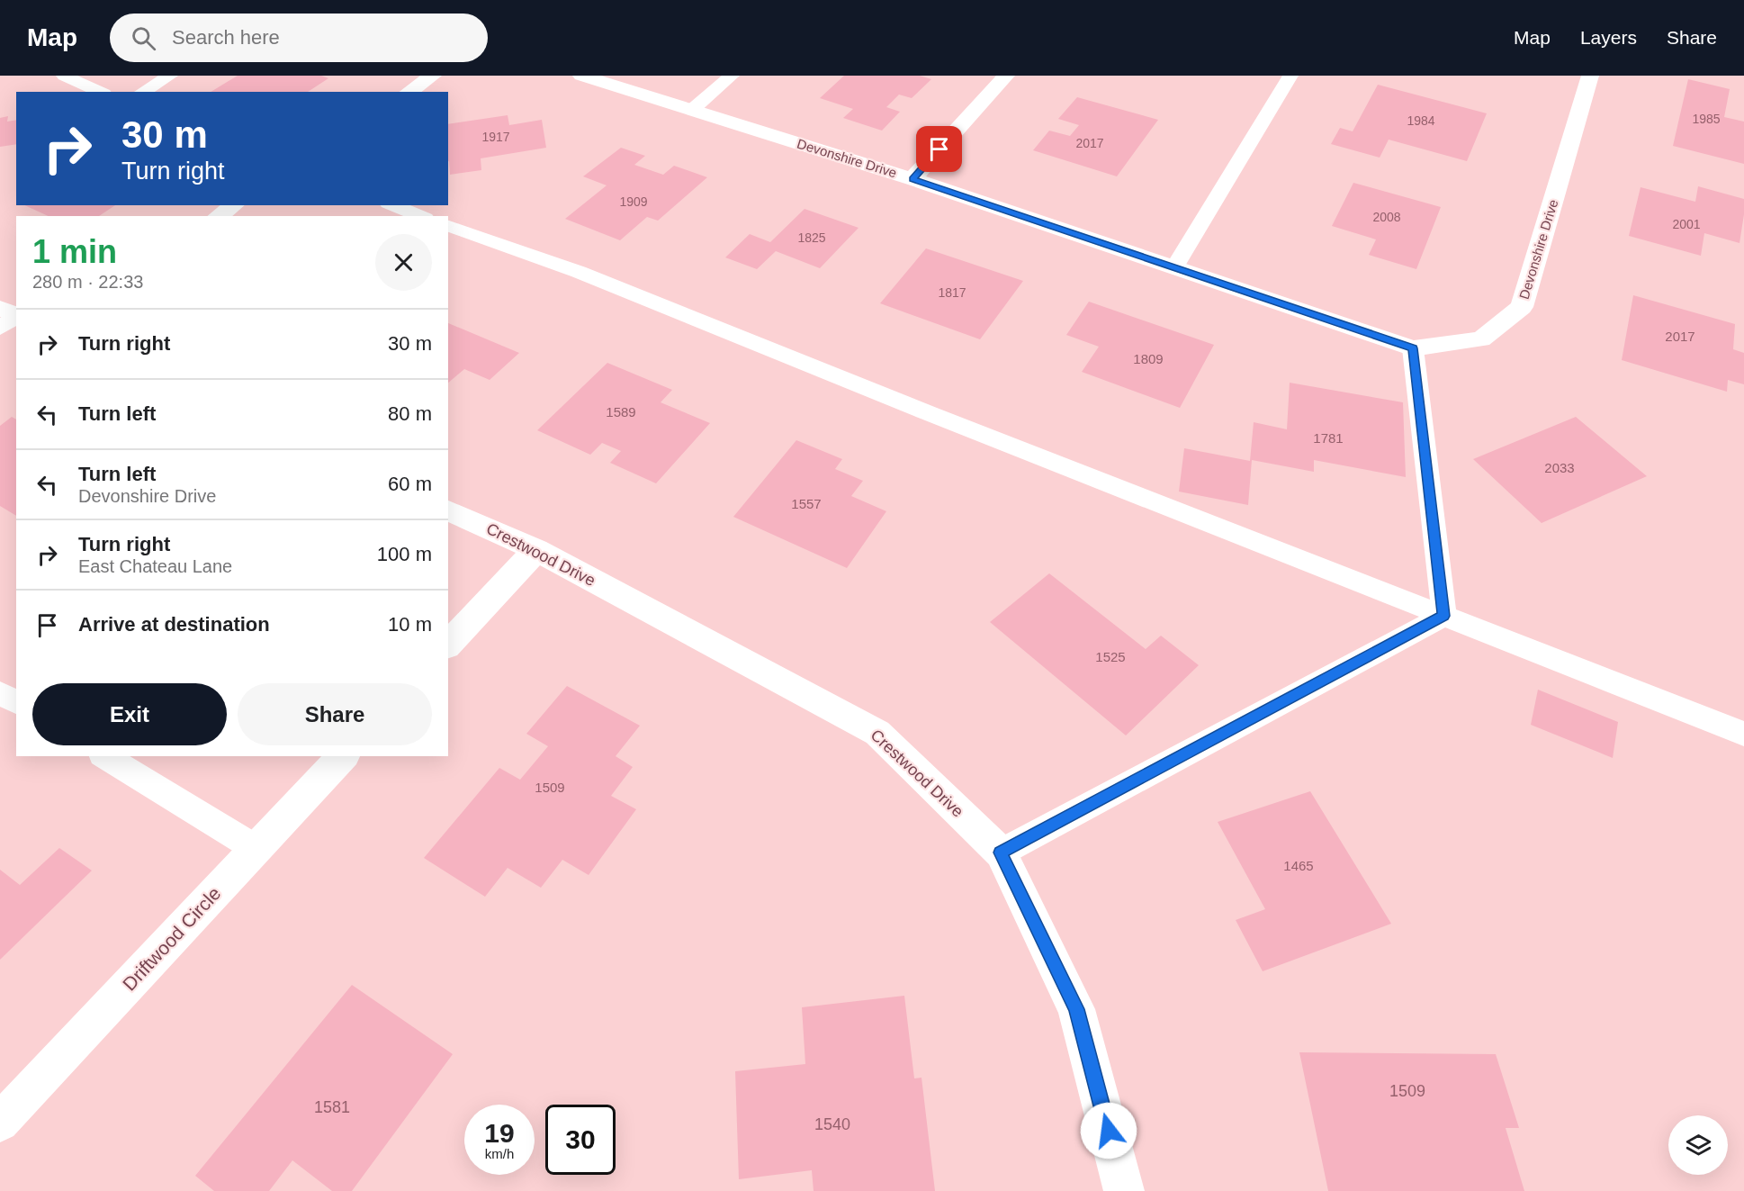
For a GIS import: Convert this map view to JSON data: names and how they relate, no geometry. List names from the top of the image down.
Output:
{
  "streets": {
    "street": ["Devonshire Drive", "Crestwood Drive", "Driftwood Circle"]
  },
  "house_numbers": [
    "1985",
    "1984",
    "1917",
    "2017",
    "1909",
    "2008",
    "2001",
    "1825",
    "1817",
    "2017",
    "1809",
    "1589",
    "1781",
    "2033",
    "1557",
    "1525",
    "1509",
    "1465",
    "1509",
    "1581",
    "1540"
  ],
  "page": {
    "header": "Map",
    "search": "Search here",
    "nav": ["Map", "Layers", "Share"],
    "turn": ["30 m", "Turn right"],
    "heading": ["1 min", "280 m · 22:33"],
    "list": [
      {
        "name": "Turn right",
        "value": "30 m"
      },
      {
        "name": "Turn left",
        "value": "80 m"
      },
      {
        "name": "Turn left",
        "note": "Devonshire Drive",
        "value": "60 m"
      },
      {
        "name": "Turn right",
        "note": "East Chateau Lane",
        "value": "100 m"
      },
      {
        "name": "Arrive at destination",
        "value": "10 m"
      }
    ],
    "buttons": ["Exit", "Share"],
    "speed": "19 km/h",
    "limit": "30"
  }
}
